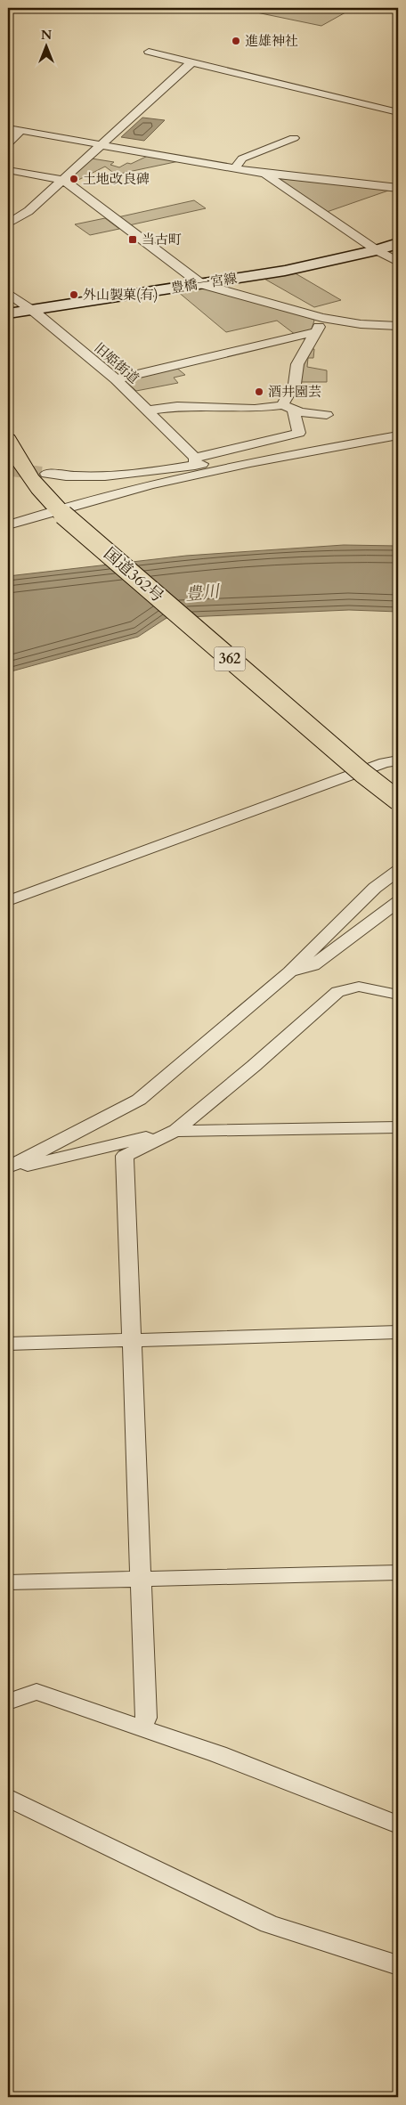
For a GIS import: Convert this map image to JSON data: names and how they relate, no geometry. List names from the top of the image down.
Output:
{
  "streets": {
    "highway": ["国道362号", "362"],
    "main road": ["豊橋一宮線"],
    "street": ["旧姫街道"]
  },
  "crossings": [
    ["豊橋一宮線", "旧姫街道"]
  ],
  "water": ["豊川"],
  "places": {
    "other": [
      "進雄神社",
      "土地改良碑",
      "外山製菓(有)",
      "酒井園芸"
    ],
    "transit": ["当古町"]
  },
  "north": "top"
}
